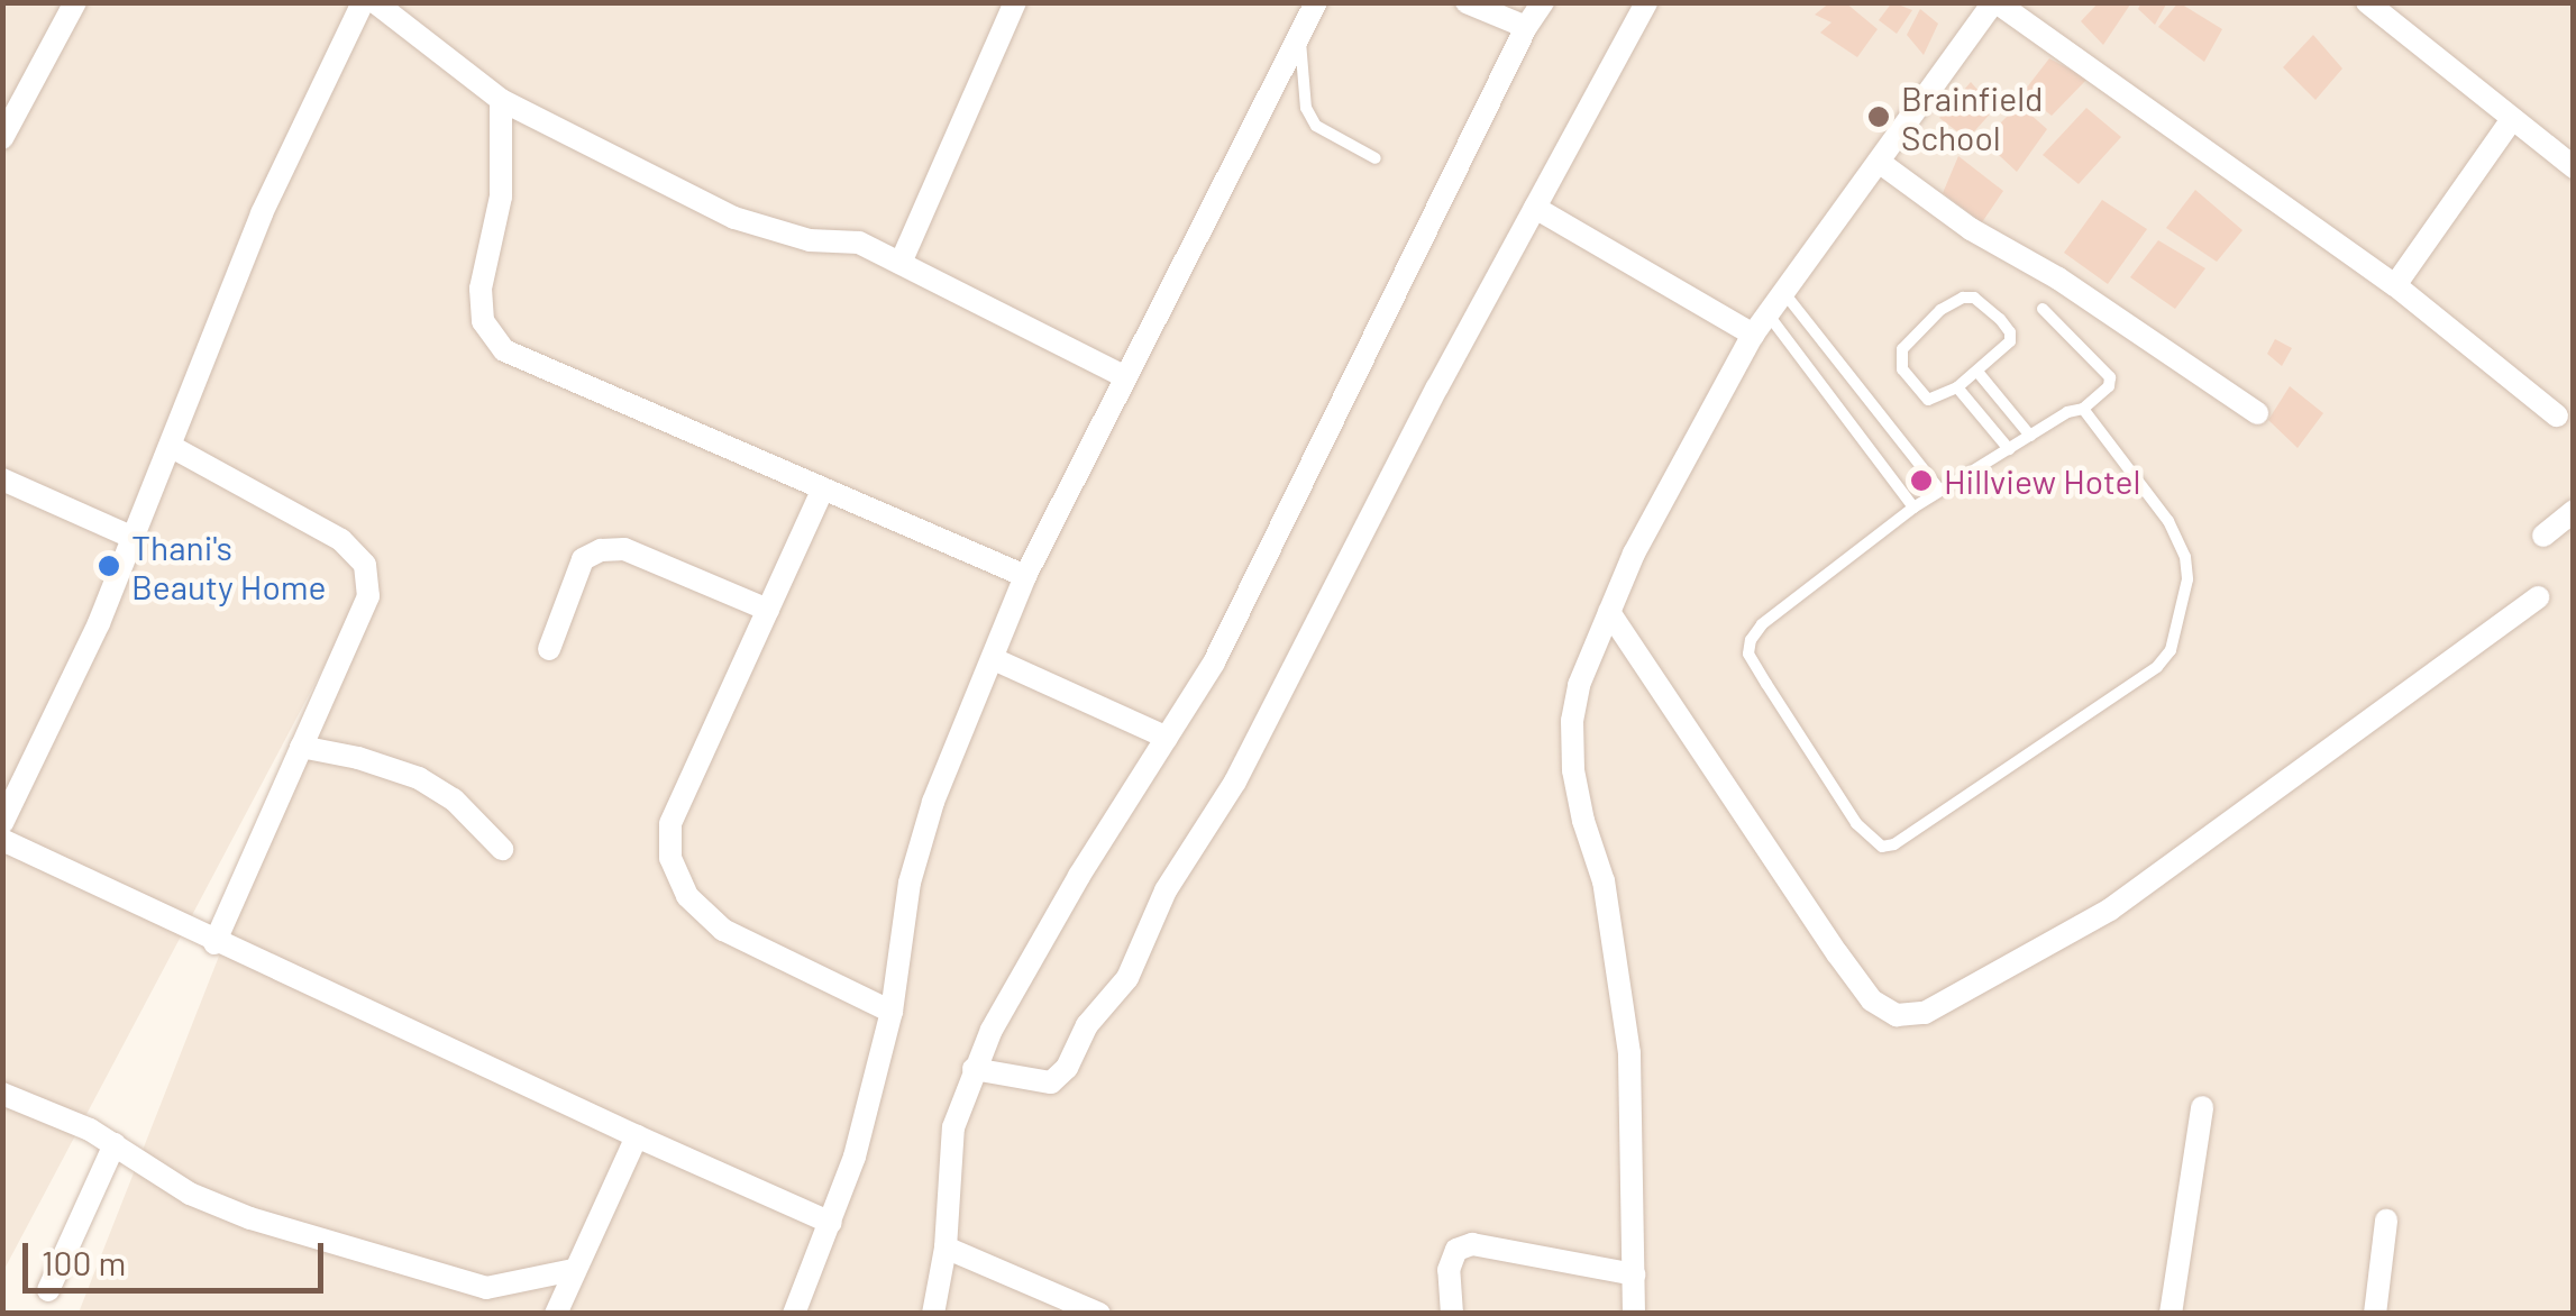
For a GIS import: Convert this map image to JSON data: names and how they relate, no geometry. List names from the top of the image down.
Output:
{
  "places": ["Brainfield School", "Hillview Hotel", "Thani's Beauty Home"],
  "scale_bar": "100 m"
}
